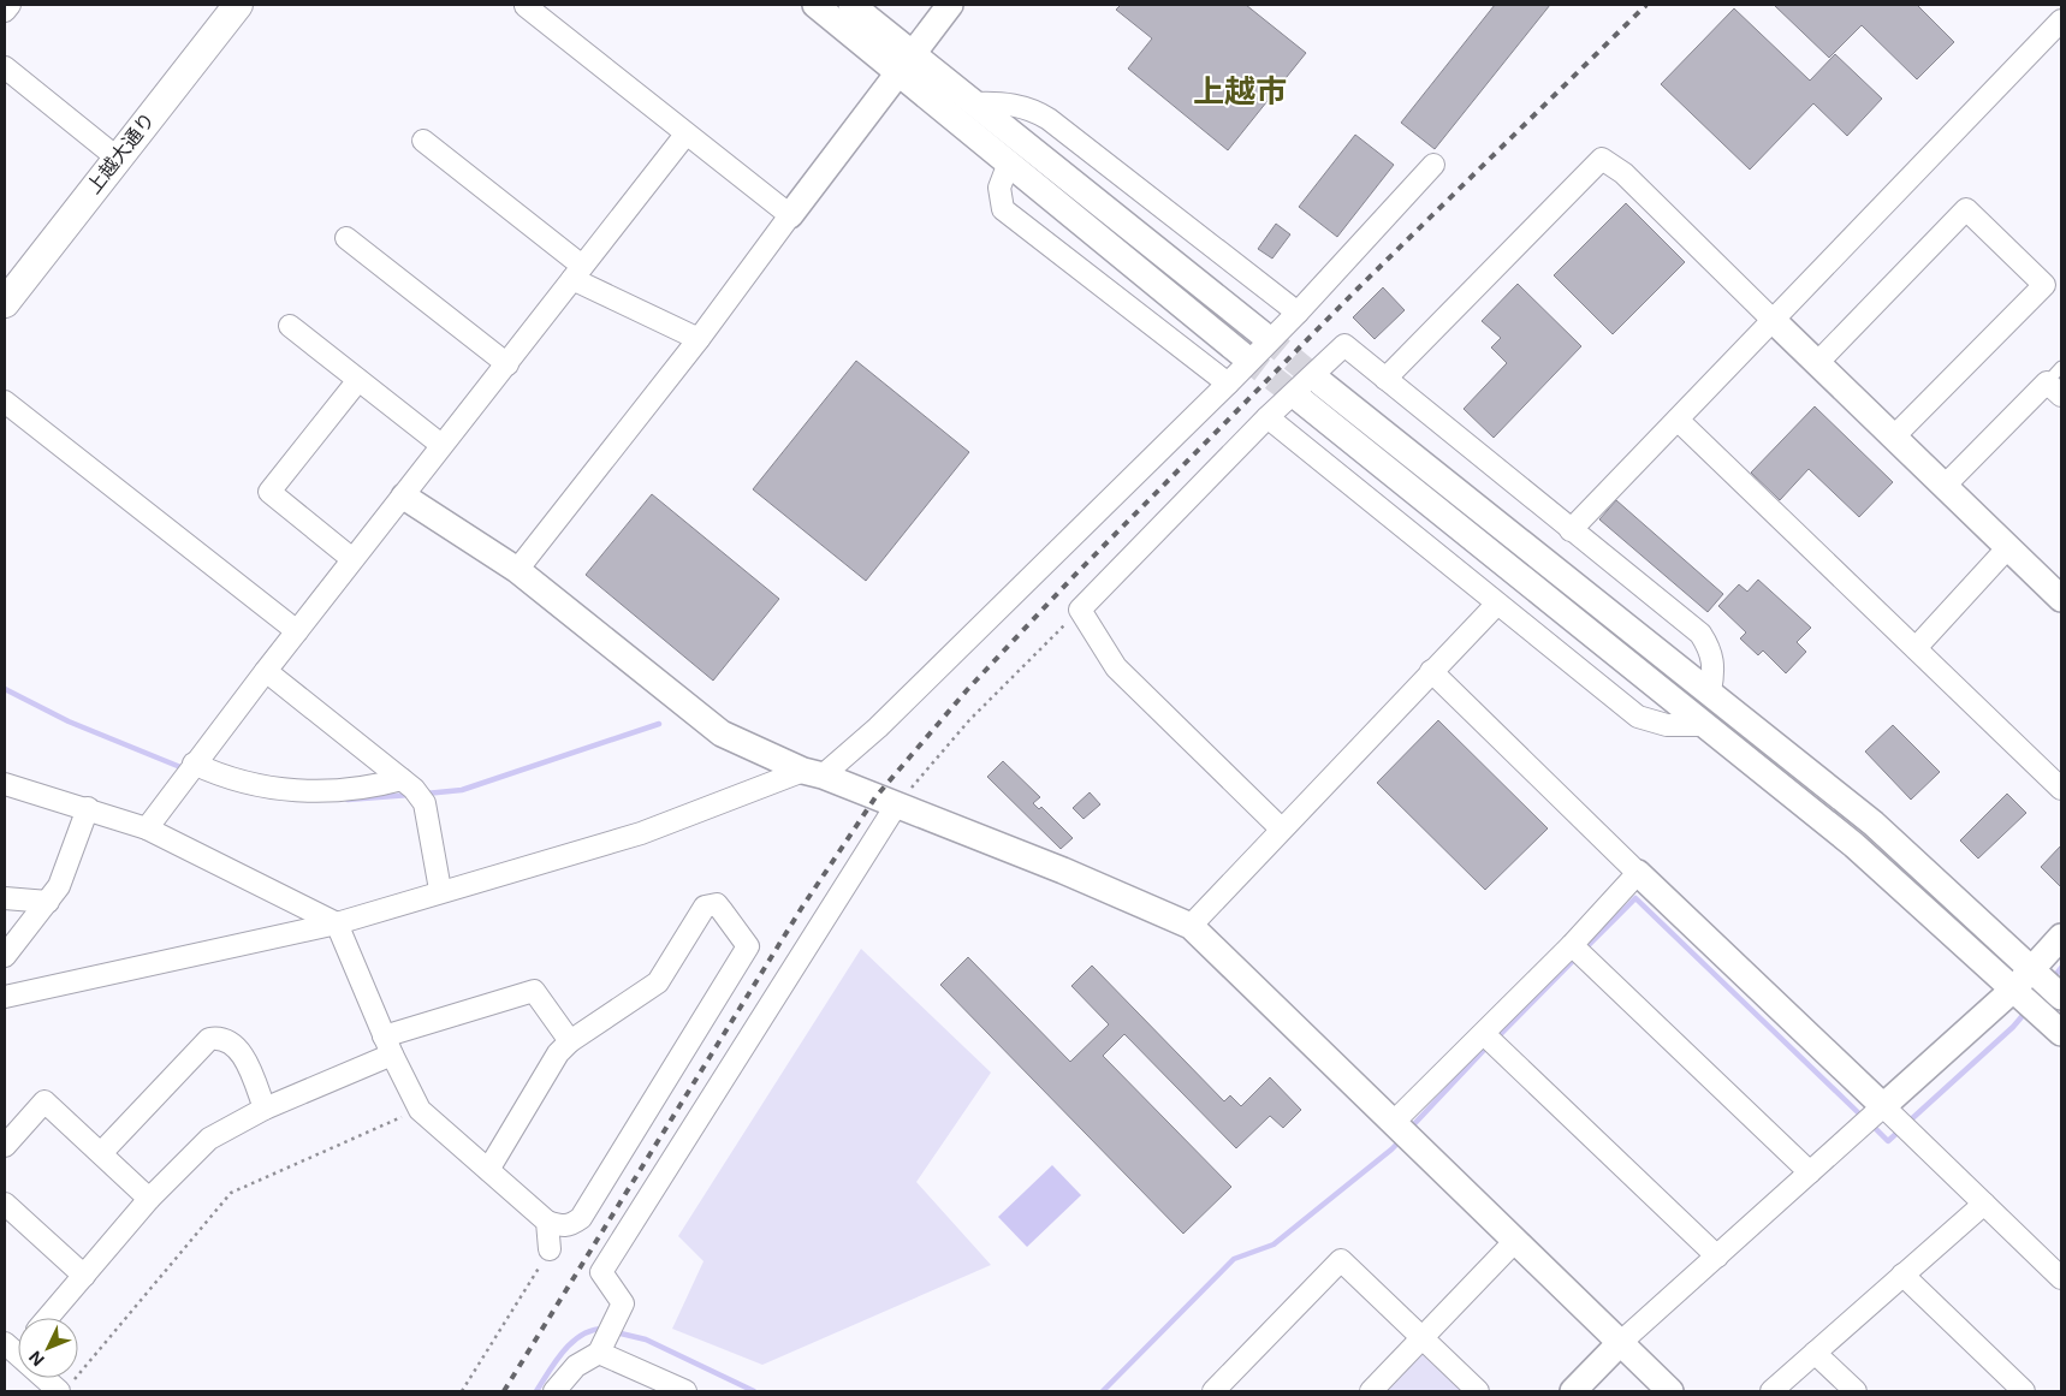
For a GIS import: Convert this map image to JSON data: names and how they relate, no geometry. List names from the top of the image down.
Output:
{
  "streets": {
    "main road": ["上越大通り"]
  },
  "districts": ["上越市"],
  "north": "bottom left"
}
